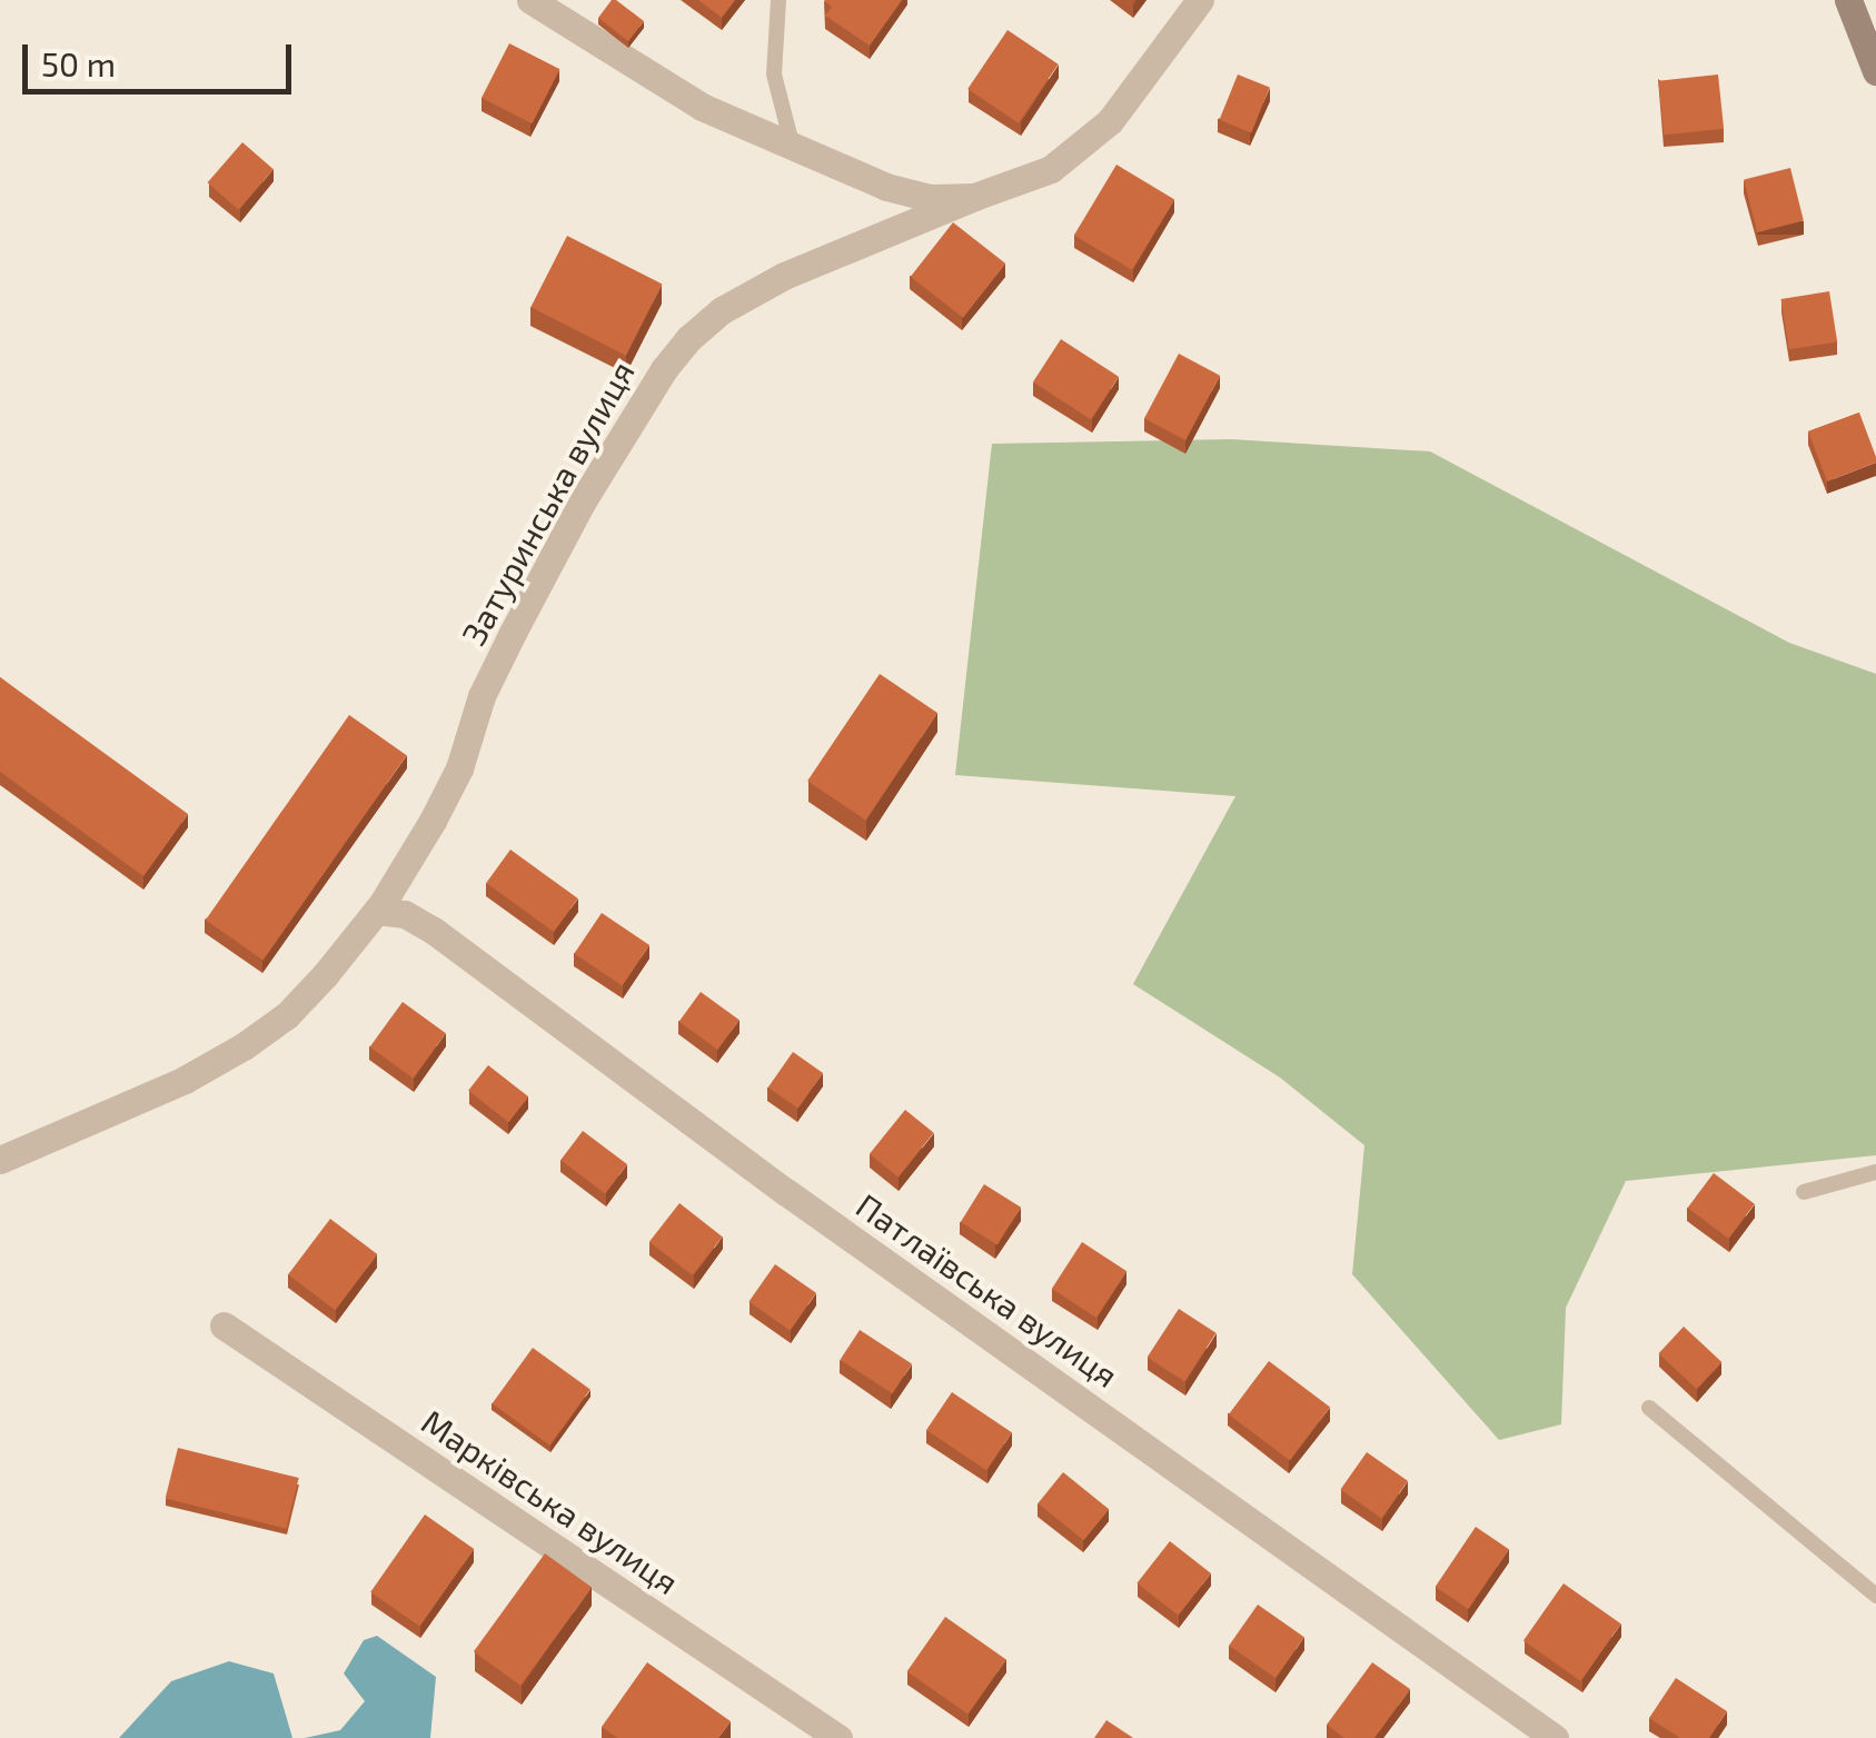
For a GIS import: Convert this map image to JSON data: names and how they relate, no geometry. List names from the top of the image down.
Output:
{
  "streets": {
    "street": ["Затуринська вулиця", "Патлаївська вулиця", "Марківська вулиця"]
  },
  "crossings": [
    ["Затуринська вулиця", "Патлаївська вулиця"]
  ],
  "scale_bar": "50 m"
}
